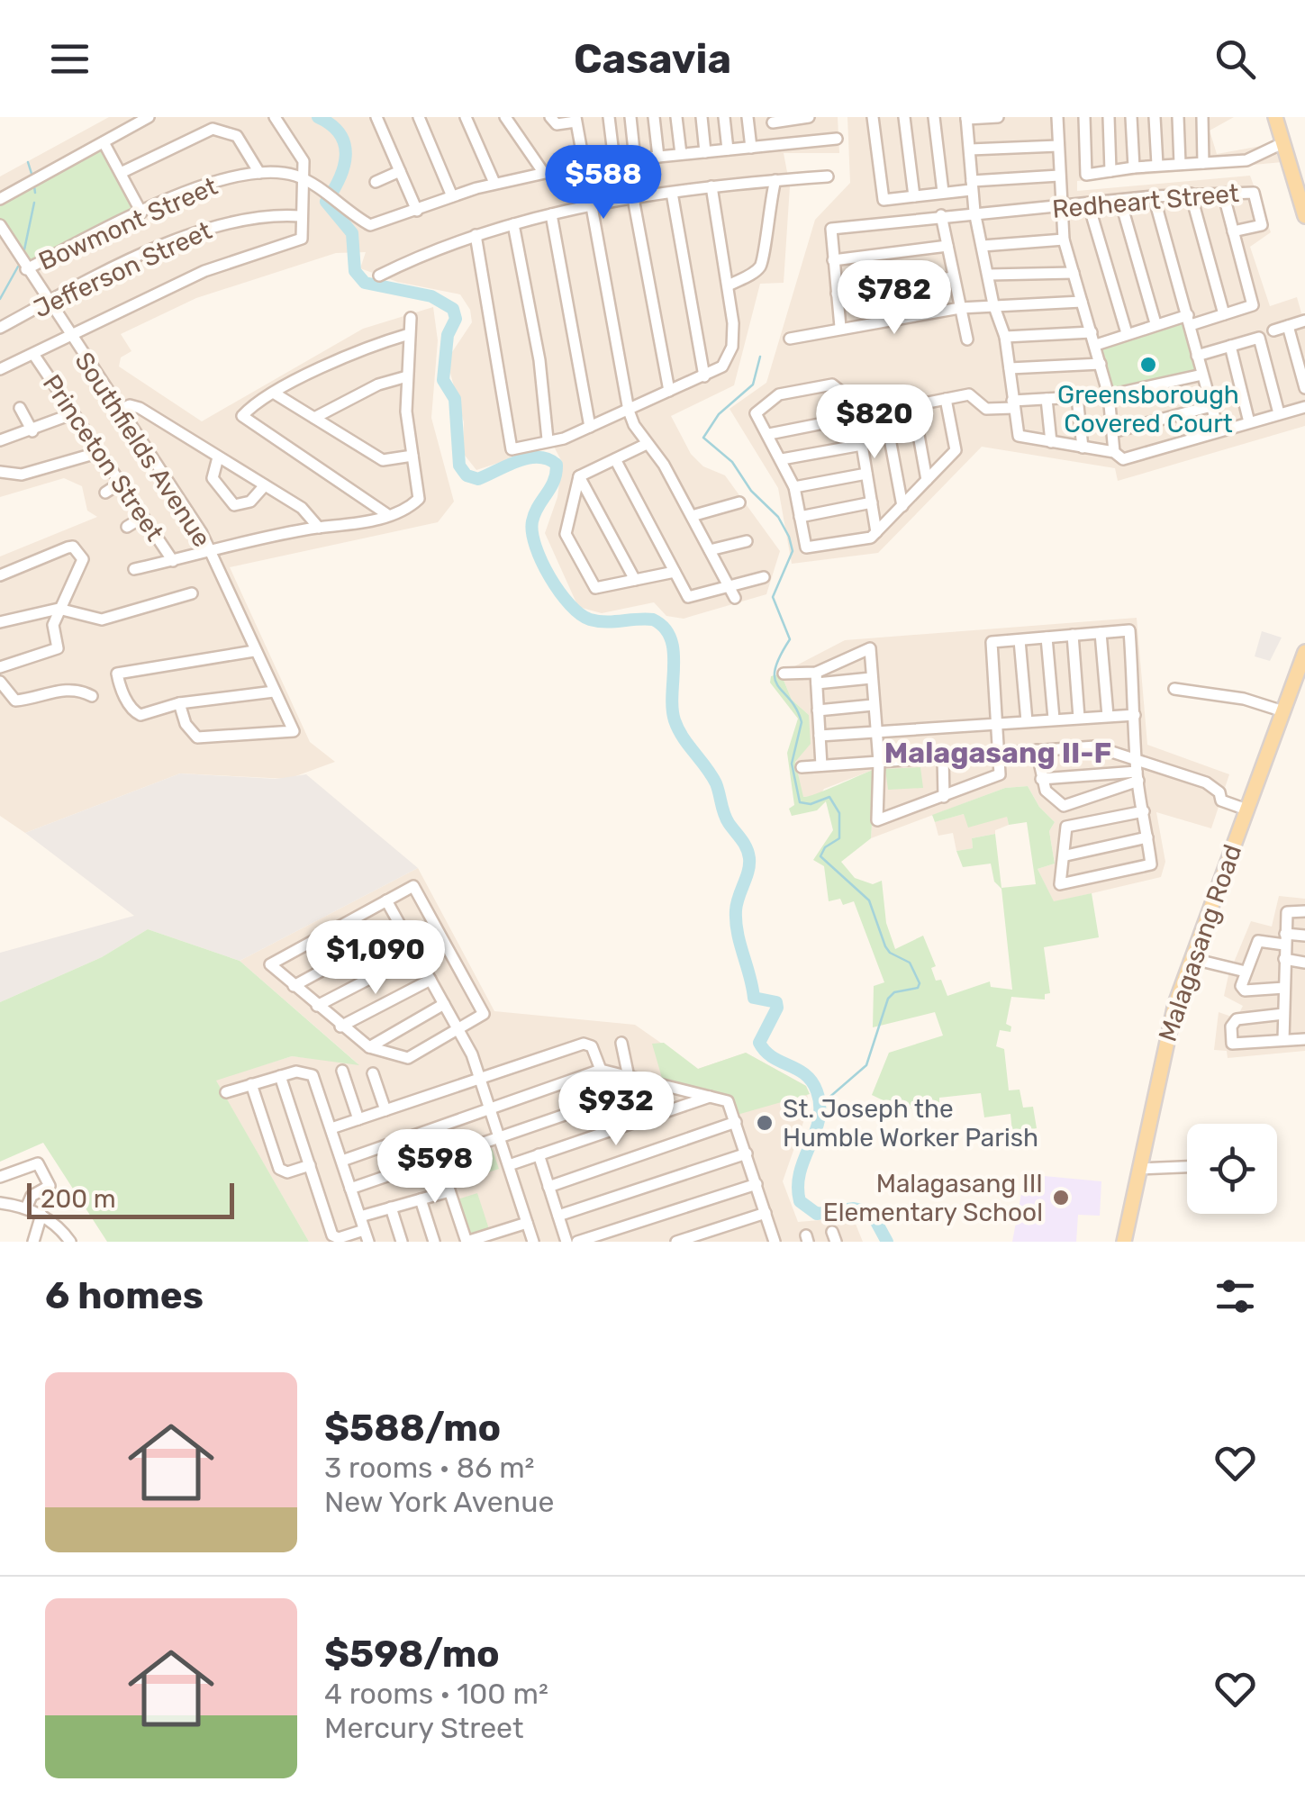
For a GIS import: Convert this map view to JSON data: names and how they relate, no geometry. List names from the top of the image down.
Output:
{
  "streets": {
    "main road": ["Malagasang Road"],
    "street": [
      "Redheart Street",
      "Bowmont Street",
      "Jefferson Street",
      "Southfields Avenue",
      "Princeton Street"
    ]
  },
  "crossings": [
    ["Bowmont Street", "Southfields Avenue"],
    ["Jefferson Street", "Southfields Avenue"]
  ],
  "districts": ["Malagasang II-F"],
  "places": ["Greensborough Covered Court", "St. Joseph the Humble Worker Parish", "Malagasang III Elementary School"],
  "scale_bar": "200 m",
  "page": {
    "header": "Casavia",
    "price": [
      "$588",
      "$782",
      "$820",
      "$1,090",
      "$932",
      "$598"
    ],
    "scale": "200 m",
    "heading": "6 homes",
    "list": [
      {
        "name": "$588/mo",
        "note": "3 rooms · 86 m² · New York Avenue"
      },
      {
        "name": "$598/mo",
        "note": "4 rooms · 100 m² · Mercury Street"
      }
    ]
  }
}
